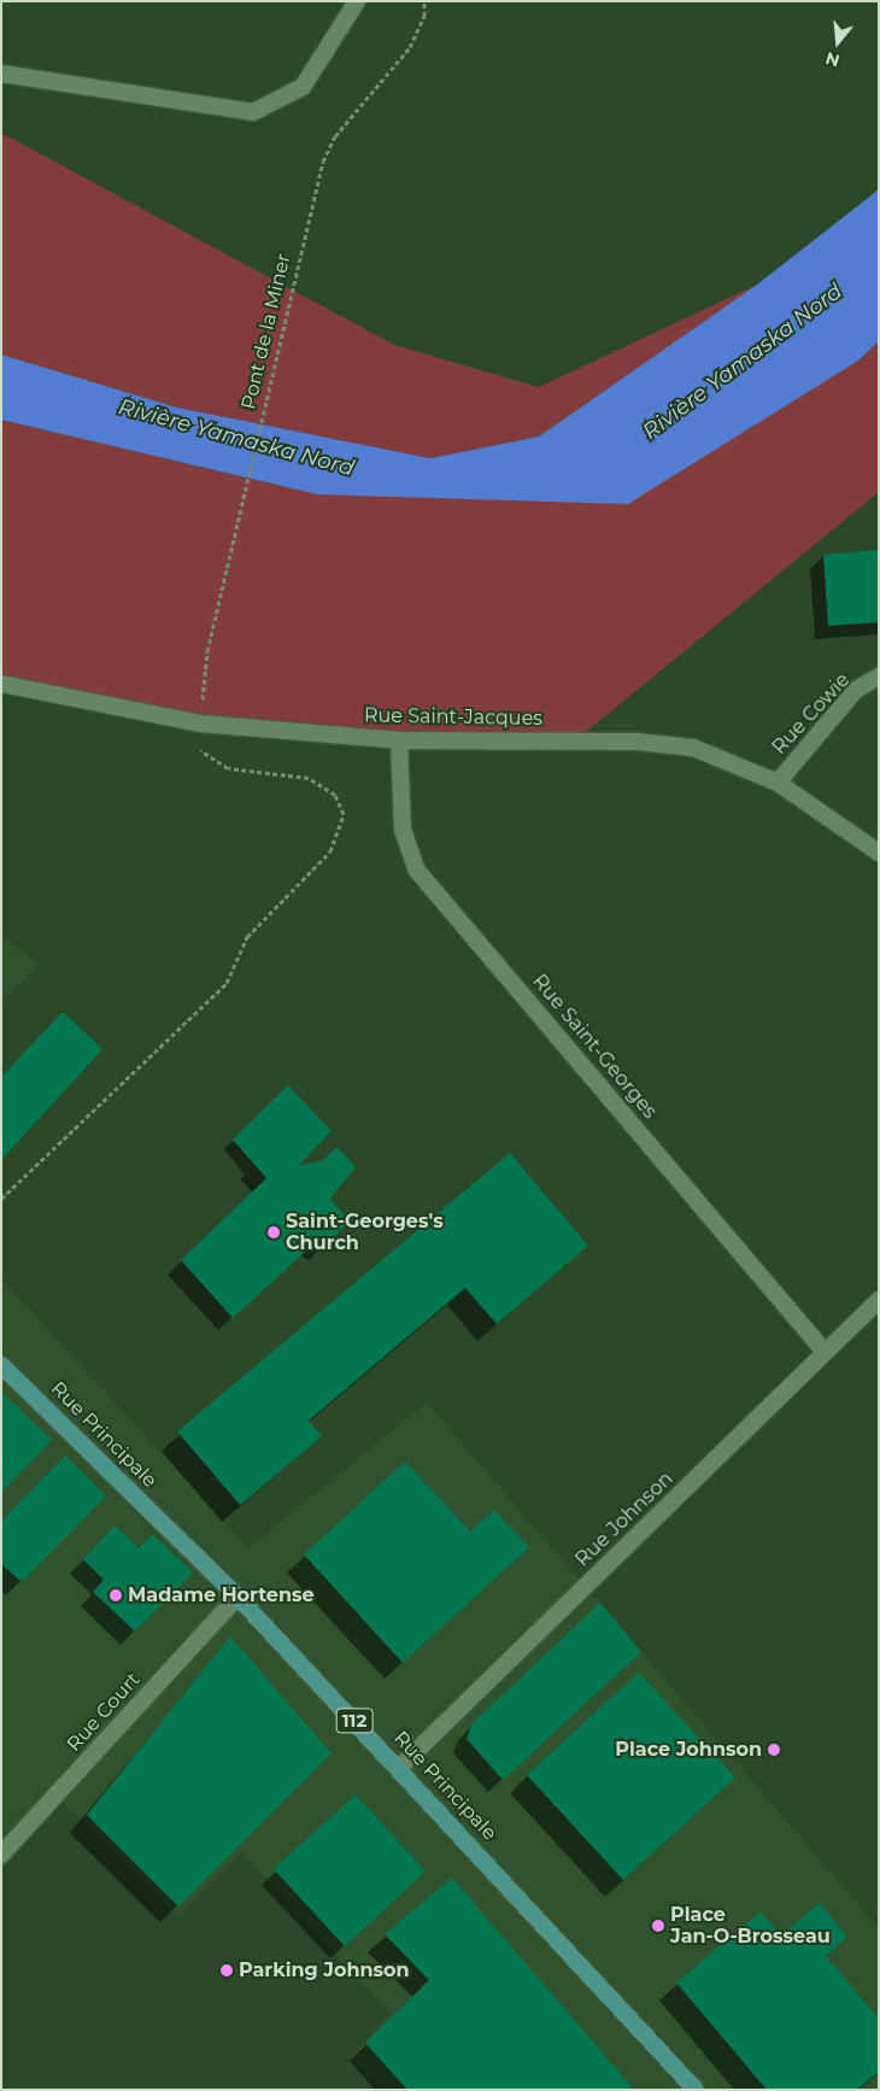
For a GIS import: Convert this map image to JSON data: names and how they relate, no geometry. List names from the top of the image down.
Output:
{
  "streets": {
    "main road": ["Rue Principale", "112"],
    "street": [
      "Rue Cowie",
      "Rue Saint-Jacques",
      "Rue Saint-Georges",
      "Rue Johnson",
      "Rue Court"
    ],
    "path": ["Pont de la Miner"]
  },
  "crossings": [
    ["Pont de la Miner", "Rue Saint-Jacques"],
    ["Rue Cowie", "Rue Saint-Jacques"],
    ["Rue Saint-Jacques", "Rue Saint-Georges"],
    ["Rue Saint-Georges", "Rue Johnson"],
    ["Rue Principale", "Rue Johnson"],
    ["Rue Principale", "Rue Court"]
  ],
  "water": ["Rivière Yamaska Nord"],
  "places": [
    "Saint-Georges's Church",
    "Madame Hortense",
    "Place Johnson",
    "Place Jan-O-Brosseau",
    "Parking Johnson"
  ],
  "north": "bottom"
}
